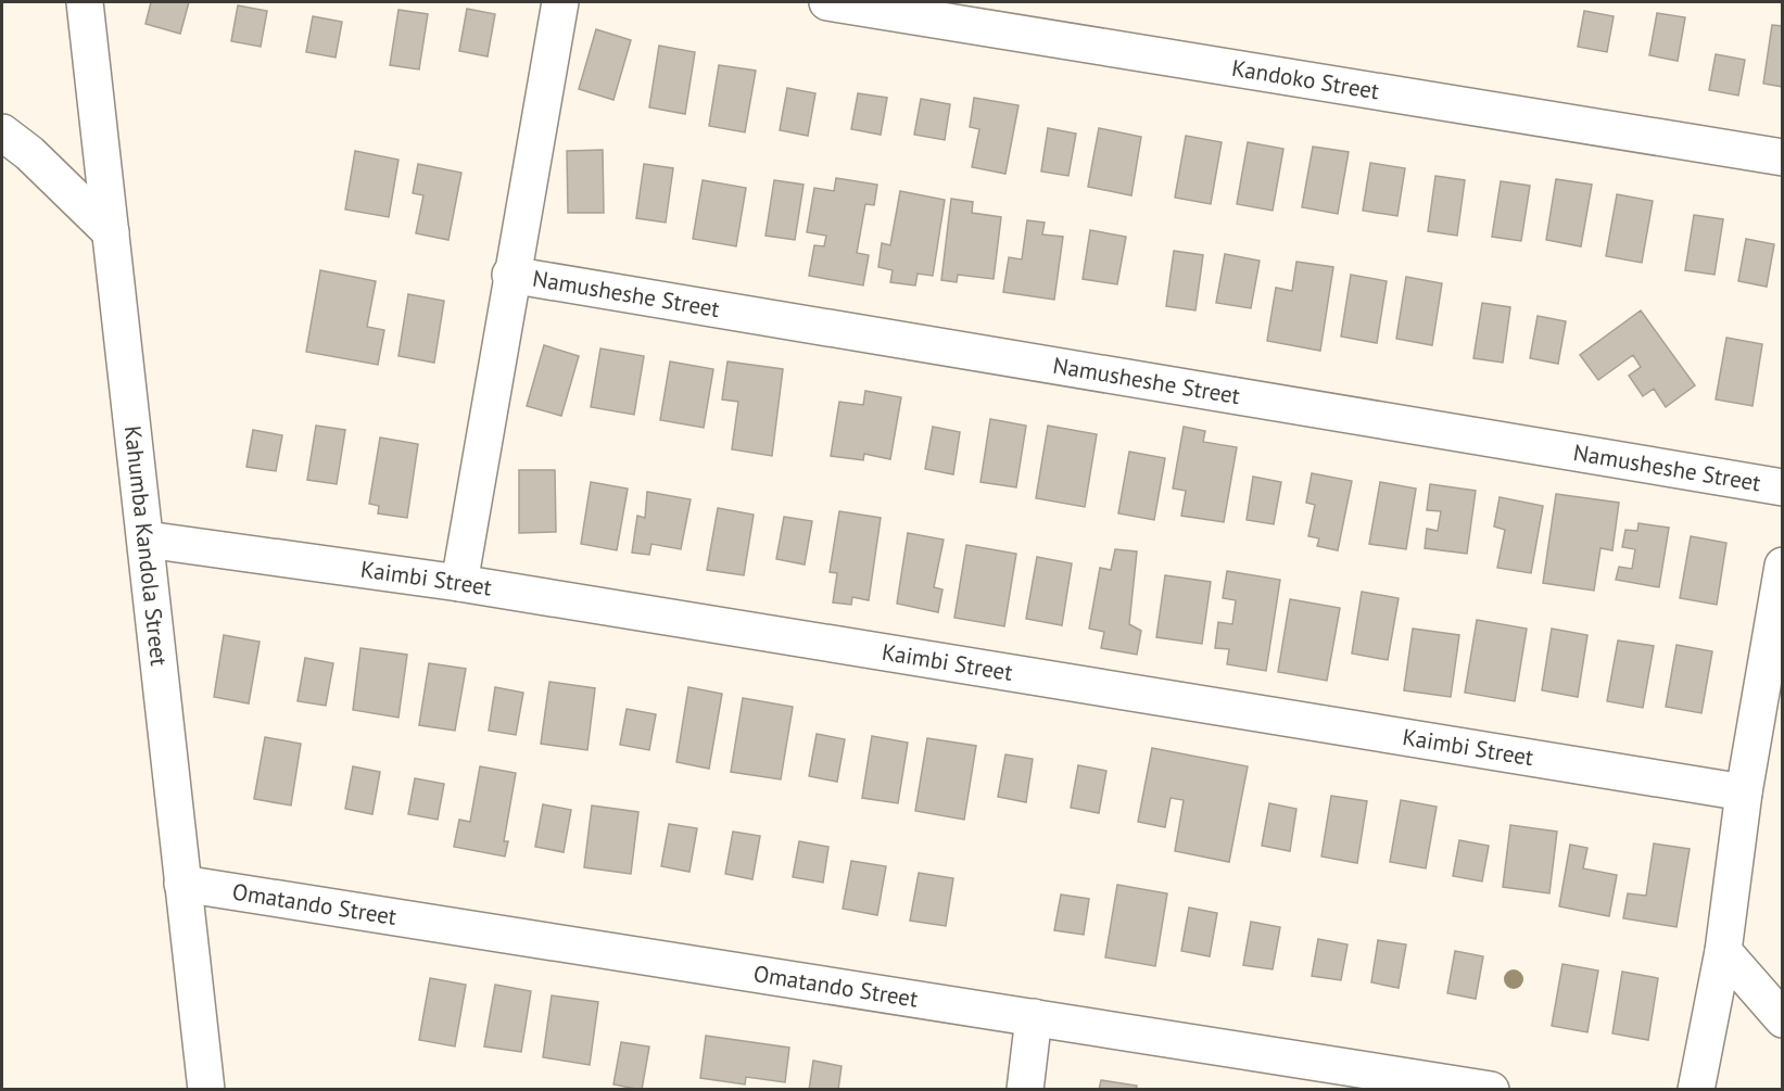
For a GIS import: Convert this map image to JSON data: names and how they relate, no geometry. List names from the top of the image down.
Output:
{
  "streets": {
    "street": [
      "Kandoko Street",
      "Namusheshe Street",
      "Kahumba Kandola Street",
      "Kaimbi Street",
      "Omatando Street"
    ]
  },
  "crossings": [
    ["Kahumba Kandola Street", "Kaimbi Street"],
    ["Kahumba Kandola Street", "Omatando Street"]
  ]
}
